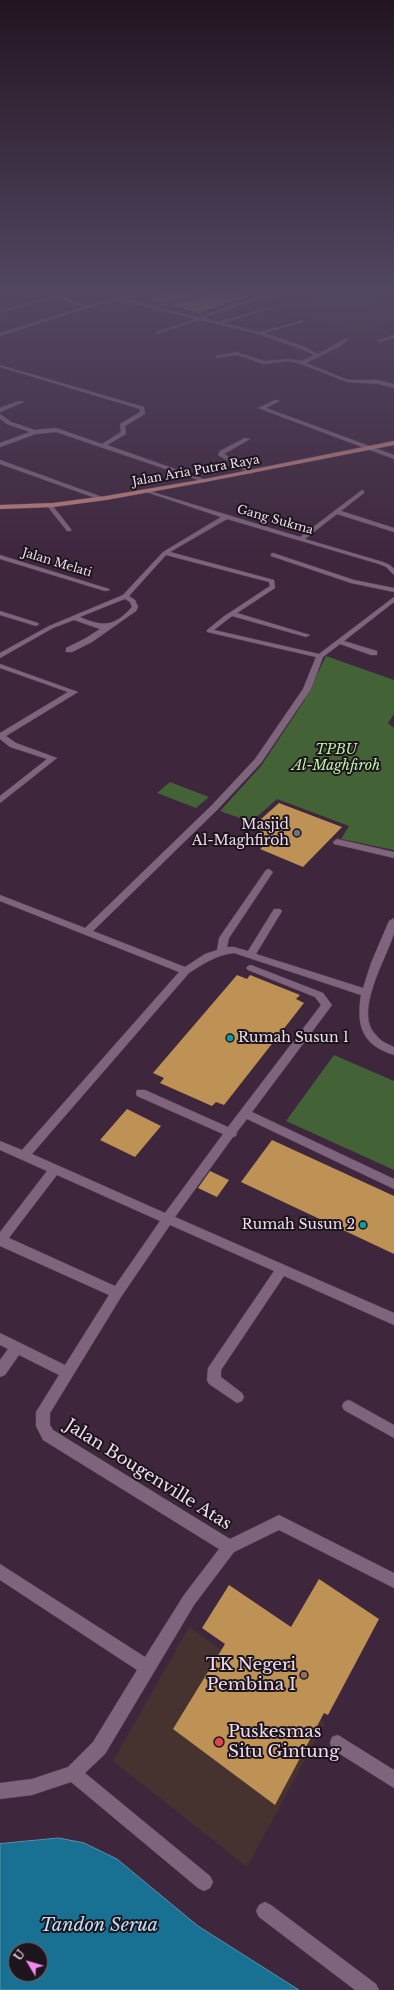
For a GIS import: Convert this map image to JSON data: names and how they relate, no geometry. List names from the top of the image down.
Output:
{
  "streets": {
    "main road": ["Jalan Aria Putra Raya"],
    "street": ["Gang Sukma", "Jalan Melati", "Jalan Bougenville Atas"]
  },
  "crossings": [
    ["Jalan Aria Putra Raya", "Gang Sukma"]
  ],
  "water": ["Tandon Serua"],
  "parks": ["TPBU Al-Maghfiroh"],
  "places": [
    "Masjid Al-Maghfiroh",
    "Rumah Susun 1",
    "Rumah Susun 2",
    "TK Negeri Pembina I",
    "Puskesmas Situ Gintung"
  ],
  "north": "top left"
}
